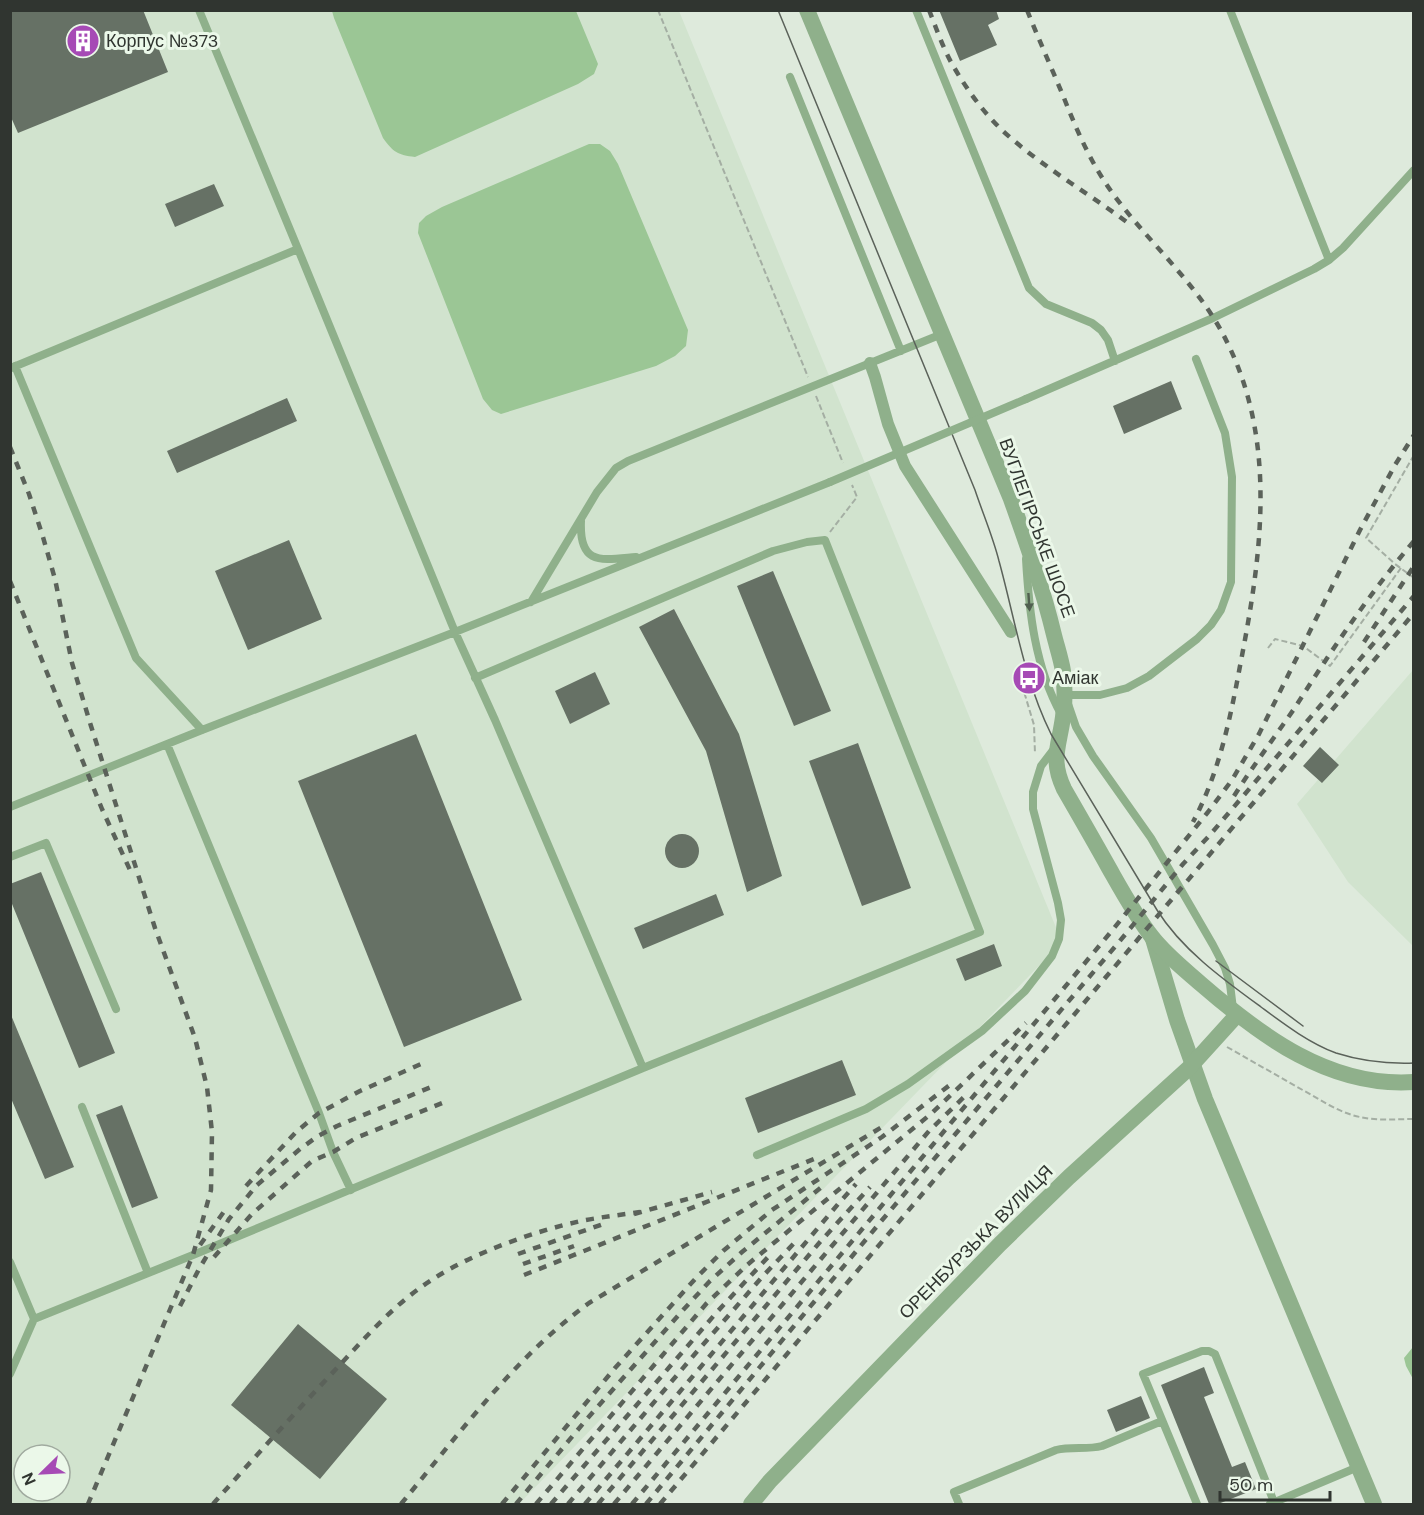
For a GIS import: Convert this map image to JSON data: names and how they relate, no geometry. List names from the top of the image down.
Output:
{
  "streets": {
    "street": ["ВУГЛЕГІРСЬКЕ ШОСЕ", "ОРЕНБУРЗЬКА ВУЛИЦЯ"]
  },
  "crossings": [
    ["ВУГЛЕГІРСЬКЕ ШОСЕ", "ОРЕНБУРЗЬКА ВУЛИЦЯ"]
  ],
  "places": {
    "building": ["Корпус №373"],
    "bus stop": ["Аміак"]
  },
  "scale_bar": "50 m",
  "north": "bottom left"
}
